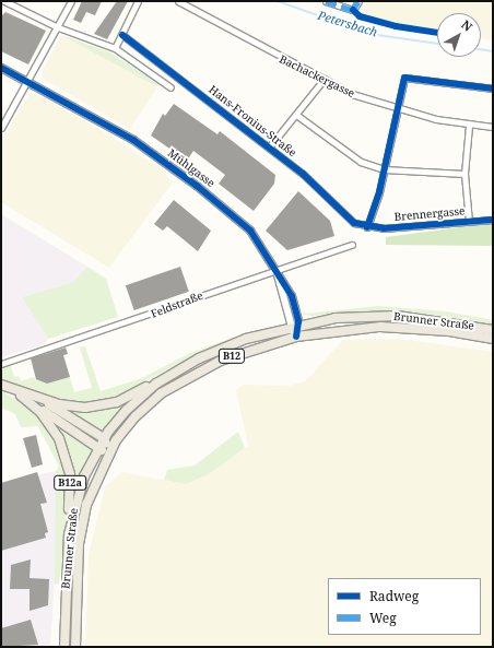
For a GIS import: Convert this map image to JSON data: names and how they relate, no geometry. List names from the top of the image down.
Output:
{
  "streets": {
    "main road": ["Brunner Straße", "B12", "B12a"],
    "street": [
      "Bachackergasse",
      "Hans-Fronius-Straße",
      "Mühlgasse",
      "Brennergasse",
      "Feldstraße"
    ]
  },
  "crossings": [
    ["Hans-Fronius-Straße", "Brennergasse"],
    ["Mühlgasse", "Feldstraße"],
    ["Mühlgasse", "Brunner Straße"],
    ["Brunner Straße", "B12a"]
  ],
  "water": ["Petersbach"],
  "legend": ["Radweg", "Weg"],
  "north": "top right"
}
